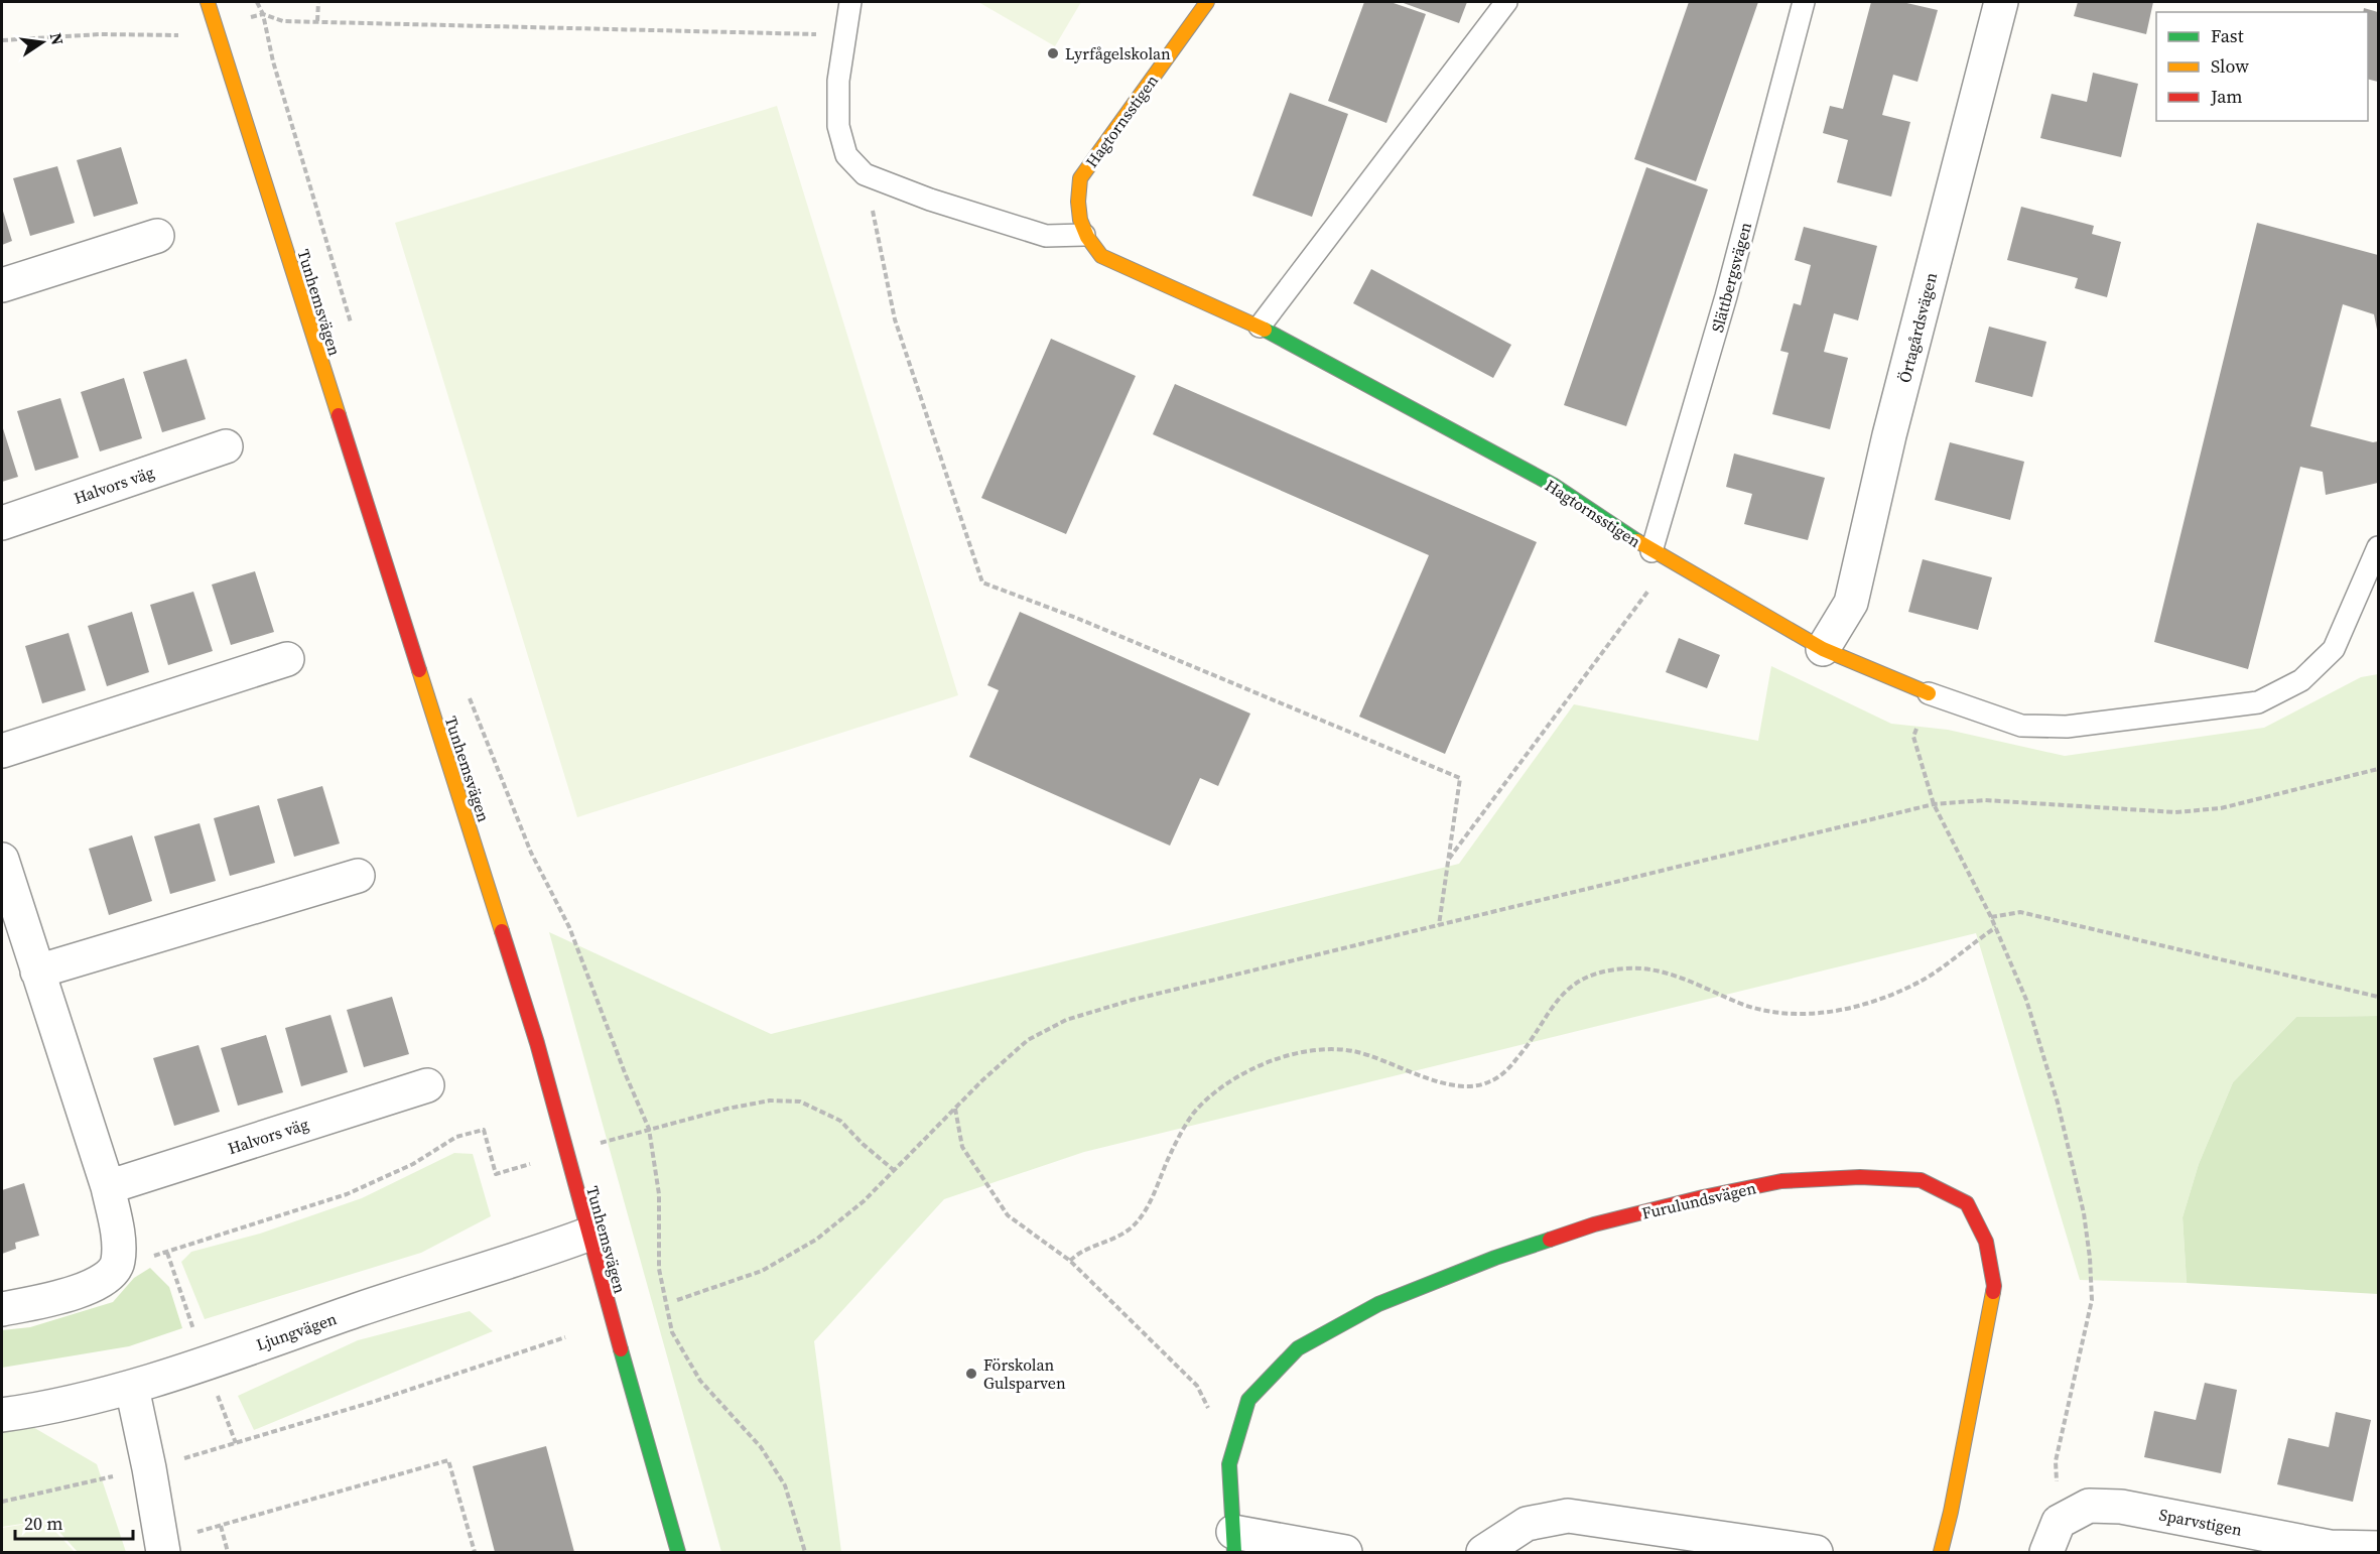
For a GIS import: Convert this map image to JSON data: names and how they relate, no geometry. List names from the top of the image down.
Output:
{
  "streets": {
    "street": [
      "Hagtornsstigen",
      "Tunhemsvägen",
      "Örtagårdsvägen",
      "Halvors väg",
      "Furulundsvägen",
      "Ljungvägen",
      "Sparvstigen"
    ],
    "lane": ["Slättbergsvägen"]
  },
  "crossings": [
    ["Hagtornsstigen", "Slättbergsvägen"],
    ["Hagtornsstigen", "Örtagårdsvägen"],
    ["Tunhemsvägen", "Ljungvägen"]
  ],
  "places": ["Lyrfågelskolan", "Förskolan Gulsparven"],
  "legend": ["Fast", "Slow", "Jam"],
  "scale_bar": "20 m",
  "north": "right"
}
